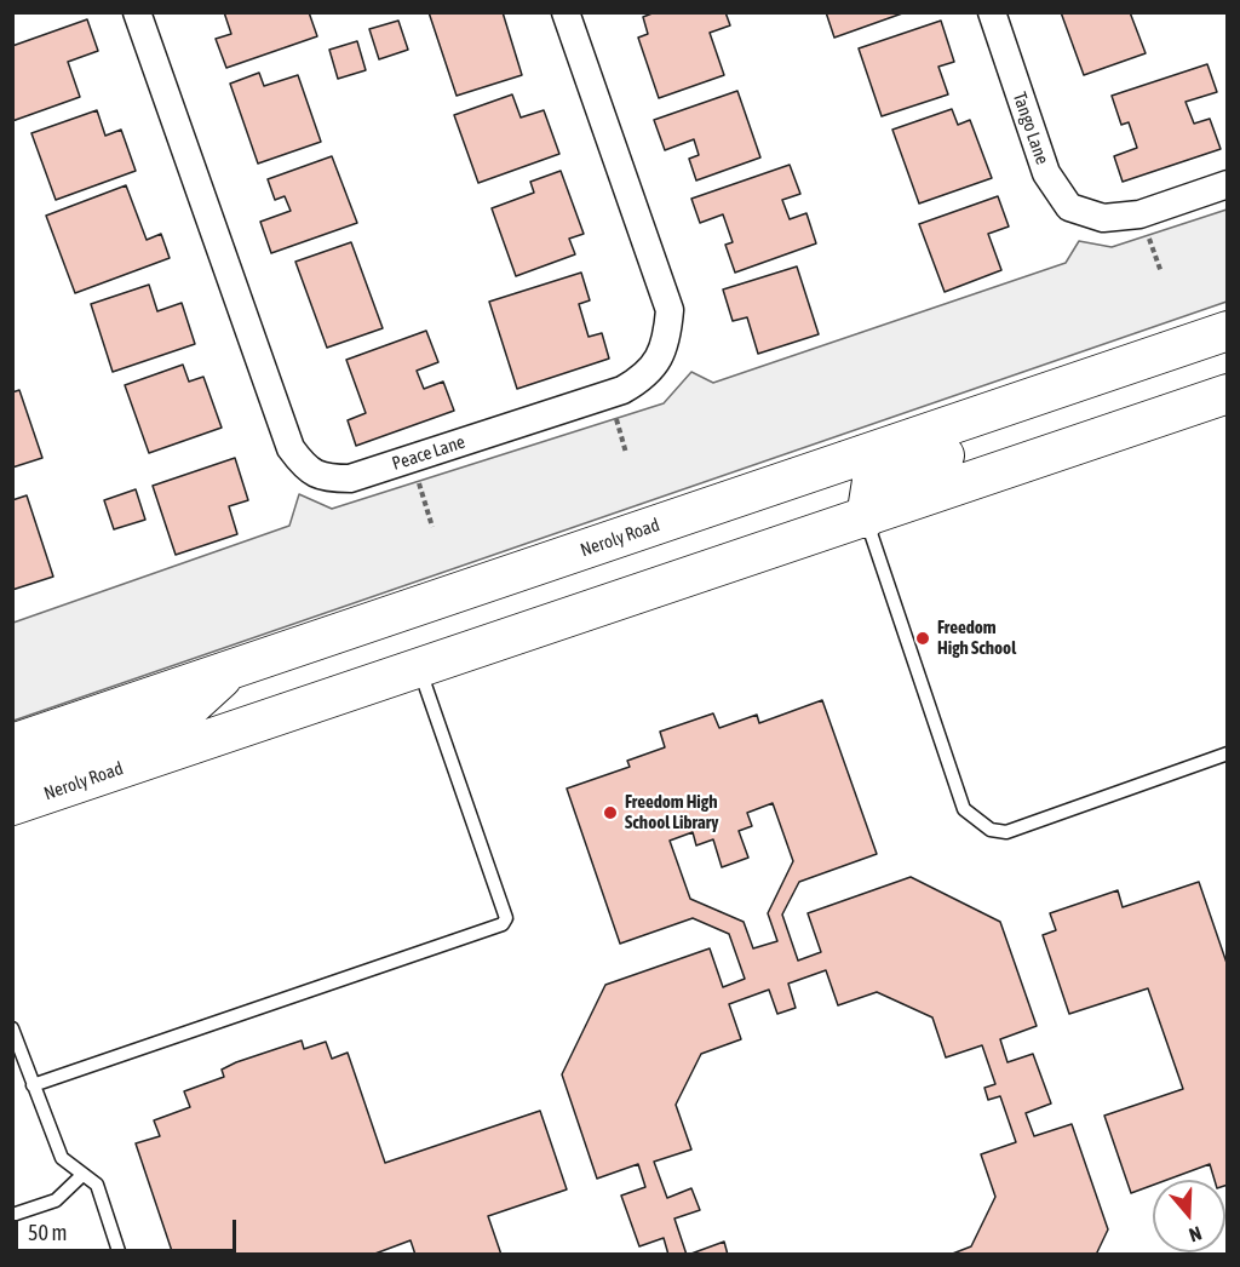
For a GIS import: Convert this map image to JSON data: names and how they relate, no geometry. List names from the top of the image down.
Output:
{
  "streets": {
    "street": ["Tango Lane", "Peace Lane", "Neroly Road"]
  },
  "places": ["Freedom High School", "Freedom High School Library"],
  "scale_bar": "50 m",
  "north": "bottom"
}
